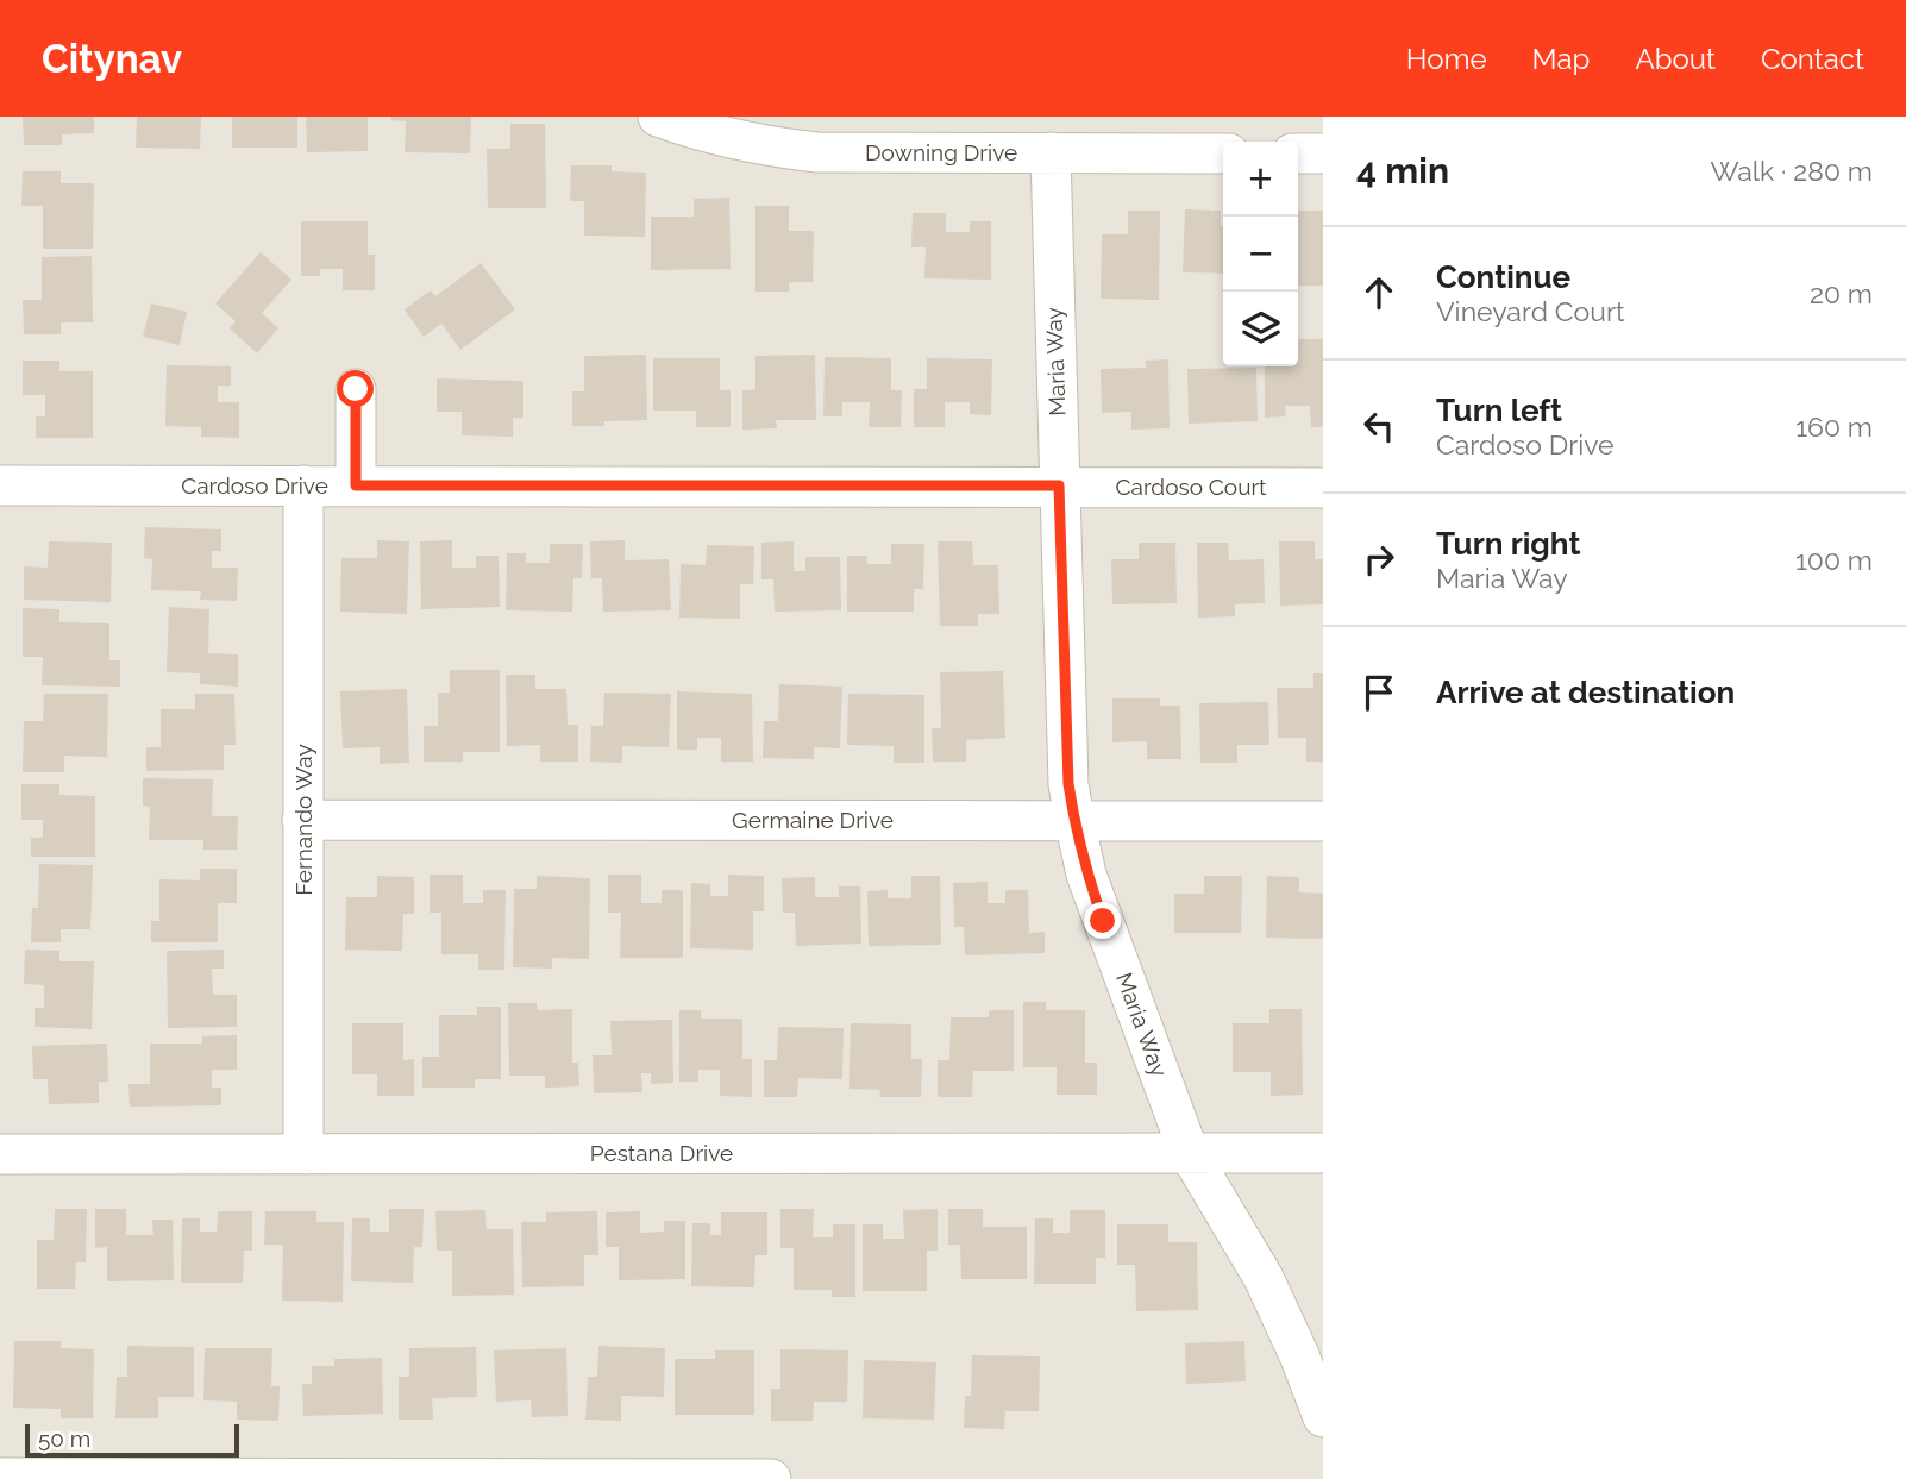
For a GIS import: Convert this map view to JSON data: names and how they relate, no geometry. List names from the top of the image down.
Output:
{
  "streets": {
    "street": [
      "Downing Drive",
      "Maria Way",
      "Cardoso Drive",
      "Cardoso Court",
      "Fernando Way",
      "Germaine Drive",
      "Pestana Drive"
    ]
  },
  "crossings": [
    ["Downing Drive", "Maria Way"],
    ["Maria Way", "Cardoso Drive"],
    ["Maria Way", "Cardoso Court"],
    ["Maria Way", "Germaine Drive"],
    ["Maria Way", "Pestana Drive"],
    ["Cardoso Drive", "Cardoso Court"],
    ["Cardoso Drive", "Fernando Way"],
    ["Fernando Way", "Germaine Drive"],
    ["Fernando Way", "Pestana Drive"]
  ],
  "scale_bar": "50 m",
  "page": {
    "header": "Citynav",
    "nav": [
      "Home",
      "Map",
      "About",
      "Contact"
    ],
    "heading": ["4 min", "Walk · 280 m"],
    "map_buttons": ["+", "−"],
    "list": [
      ["Continue", "Vineyard Court", "20 m"],
      ["Turn left", "Cardoso Drive", "160 m"],
      ["Turn right", "Maria Way", "100 m"],
      "Arrive at destination"
    ],
    "scale": "50 m"
  }
}
